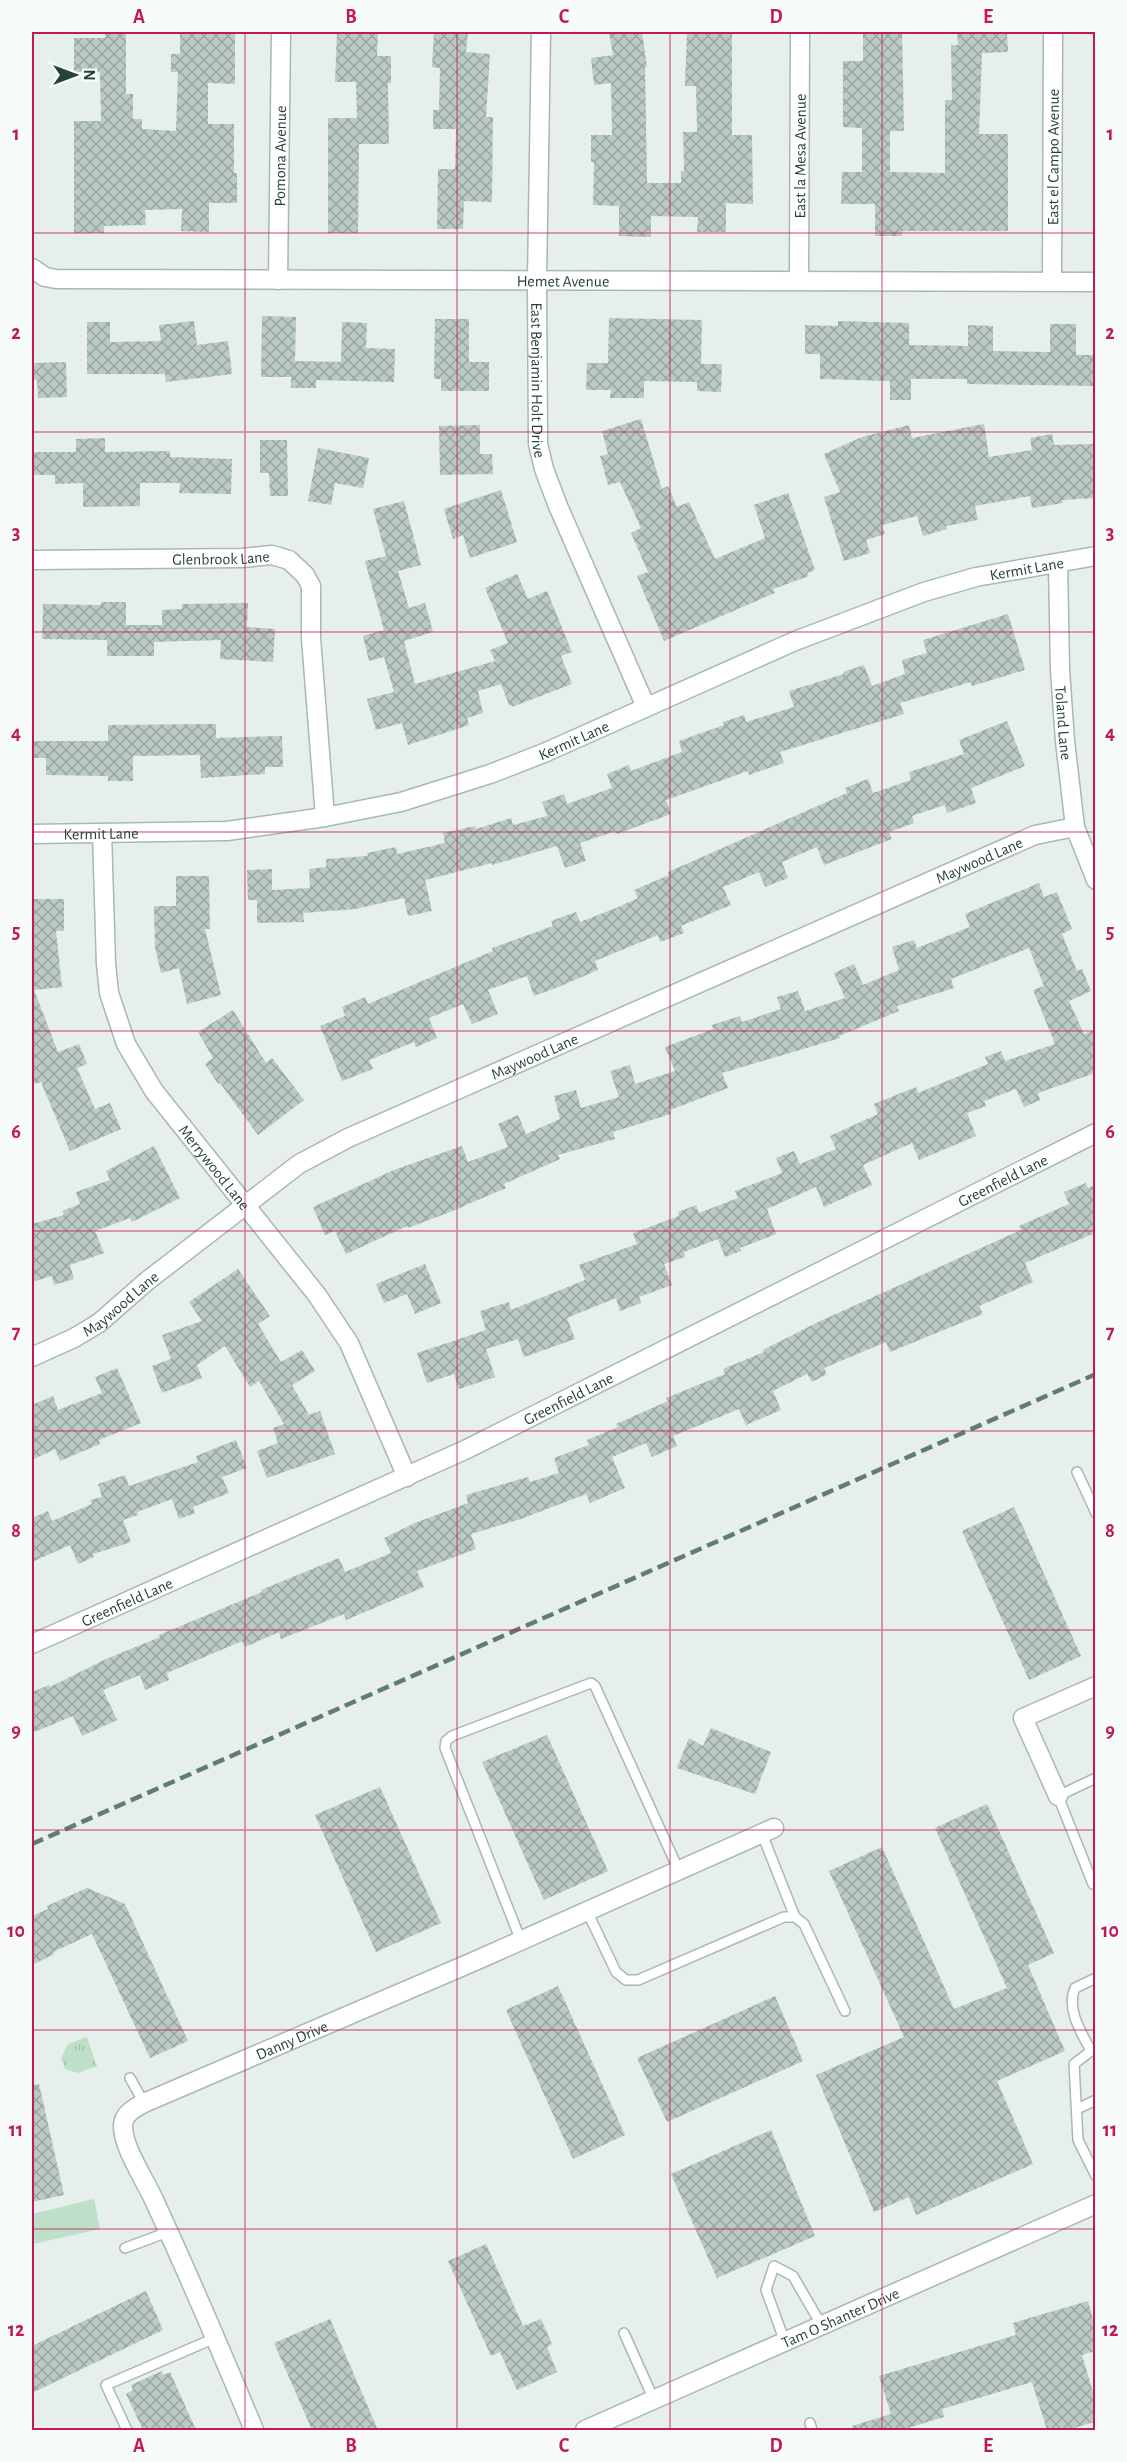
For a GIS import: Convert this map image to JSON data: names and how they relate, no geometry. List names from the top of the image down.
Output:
{
  "streets": {
    "street": [
      "East la Mesa Avenue",
      "Pomona Avenue",
      "East el Campo Avenue",
      "Hemet Avenue",
      "East Benjamin Holt Drive",
      "Glenbrook Lane",
      "Kermit Lane",
      "Toland Lane",
      "Maywood Lane",
      "Merrywood Lane",
      "Greenfield Lane",
      "Danny Drive",
      "Tam O Shanter Drive"
    ]
  },
  "crossings": [
    ["East la Mesa Avenue", "Hemet Avenue"],
    ["Pomona Avenue", "Hemet Avenue"],
    ["East el Campo Avenue", "Hemet Avenue"],
    ["Hemet Avenue", "East Benjamin Holt Drive"],
    ["East Benjamin Holt Drive", "Kermit Lane"],
    ["Glenbrook Lane", "Kermit Lane"],
    ["Kermit Lane", "Toland Lane"],
    ["Kermit Lane", "Merrywood Lane"],
    ["Toland Lane", "Maywood Lane"],
    ["Maywood Lane", "Merrywood Lane"],
    ["Merrywood Lane", "Greenfield Lane"]
  ],
  "north": "right",
  "grid": {
    "columns": [
      "A",
      "B",
      "C",
      "D",
      "E"
    ],
    "rows": [
      "1",
      "2",
      "3",
      "4",
      "5",
      "6",
      "7",
      "8",
      "9",
      "10",
      "11",
      "12"
    ]
  }
}
